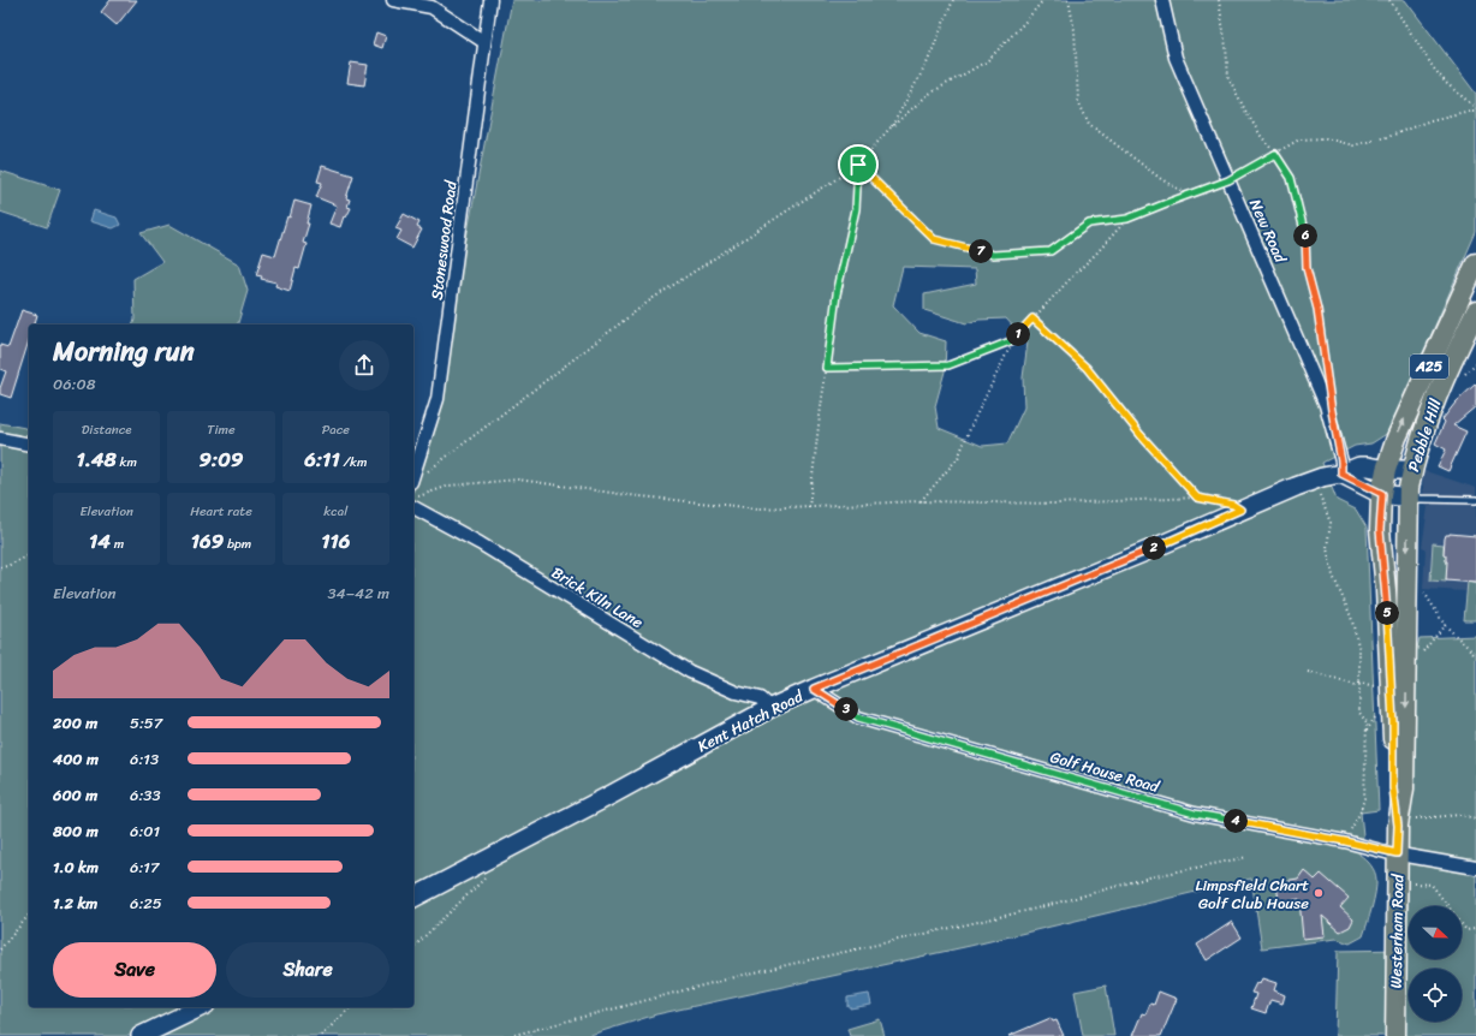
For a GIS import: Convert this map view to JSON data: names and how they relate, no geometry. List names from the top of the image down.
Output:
{
  "streets": {
    "main road": [
      "A25",
      "Pebble Hill",
      "Kent Hatch Road",
      "Westerham Road"
    ],
    "street": [
      "New Road",
      "Stoneswood Road",
      "Brick Kiln Lane",
      "Golf House Road"
    ]
  },
  "crossings": [
    ["New Road", "Kent Hatch Road"],
    ["Pebble Hill", "Kent Hatch Road"],
    ["Pebble Hill", "Westerham Road"],
    ["Brick Kiln Lane", "Kent Hatch Road"],
    ["Kent Hatch Road", "Golf House Road"],
    ["Kent Hatch Road", "Westerham Road"],
    ["Golf House Road", "Westerham Road"]
  ],
  "places": ["Limpsfield Chart Golf Club House"],
  "north": "right",
  "page": {
    "pins": [
      "6",
      "7",
      "1",
      "2",
      "5",
      "3",
      "4"
    ],
    "heading": ["Morning run", "06:08"],
    "stats": [
      ["Distance", "1.48 km"],
      ["Time", "9:09"],
      ["Pace", "6:11 /km"],
      ["Elevation", "14 m"],
      ["Heart rate", "169 bpm"],
      ["kcal", "116"]
    ],
    "chart": ["Elevation", "34–42 m"],
    "list": [
      {
        "name": "200 m",
        "note": "5:57"
      },
      {
        "name": "400 m",
        "note": "6:13"
      },
      {
        "name": "600 m",
        "note": "6:33"
      },
      {
        "name": "800 m",
        "note": "6:01"
      },
      {
        "name": "1.0 km",
        "note": "6:17"
      },
      {
        "name": "1.2 km",
        "note": "6:25"
      }
    ],
    "buttons": ["Save", "Share"]
  }
}
